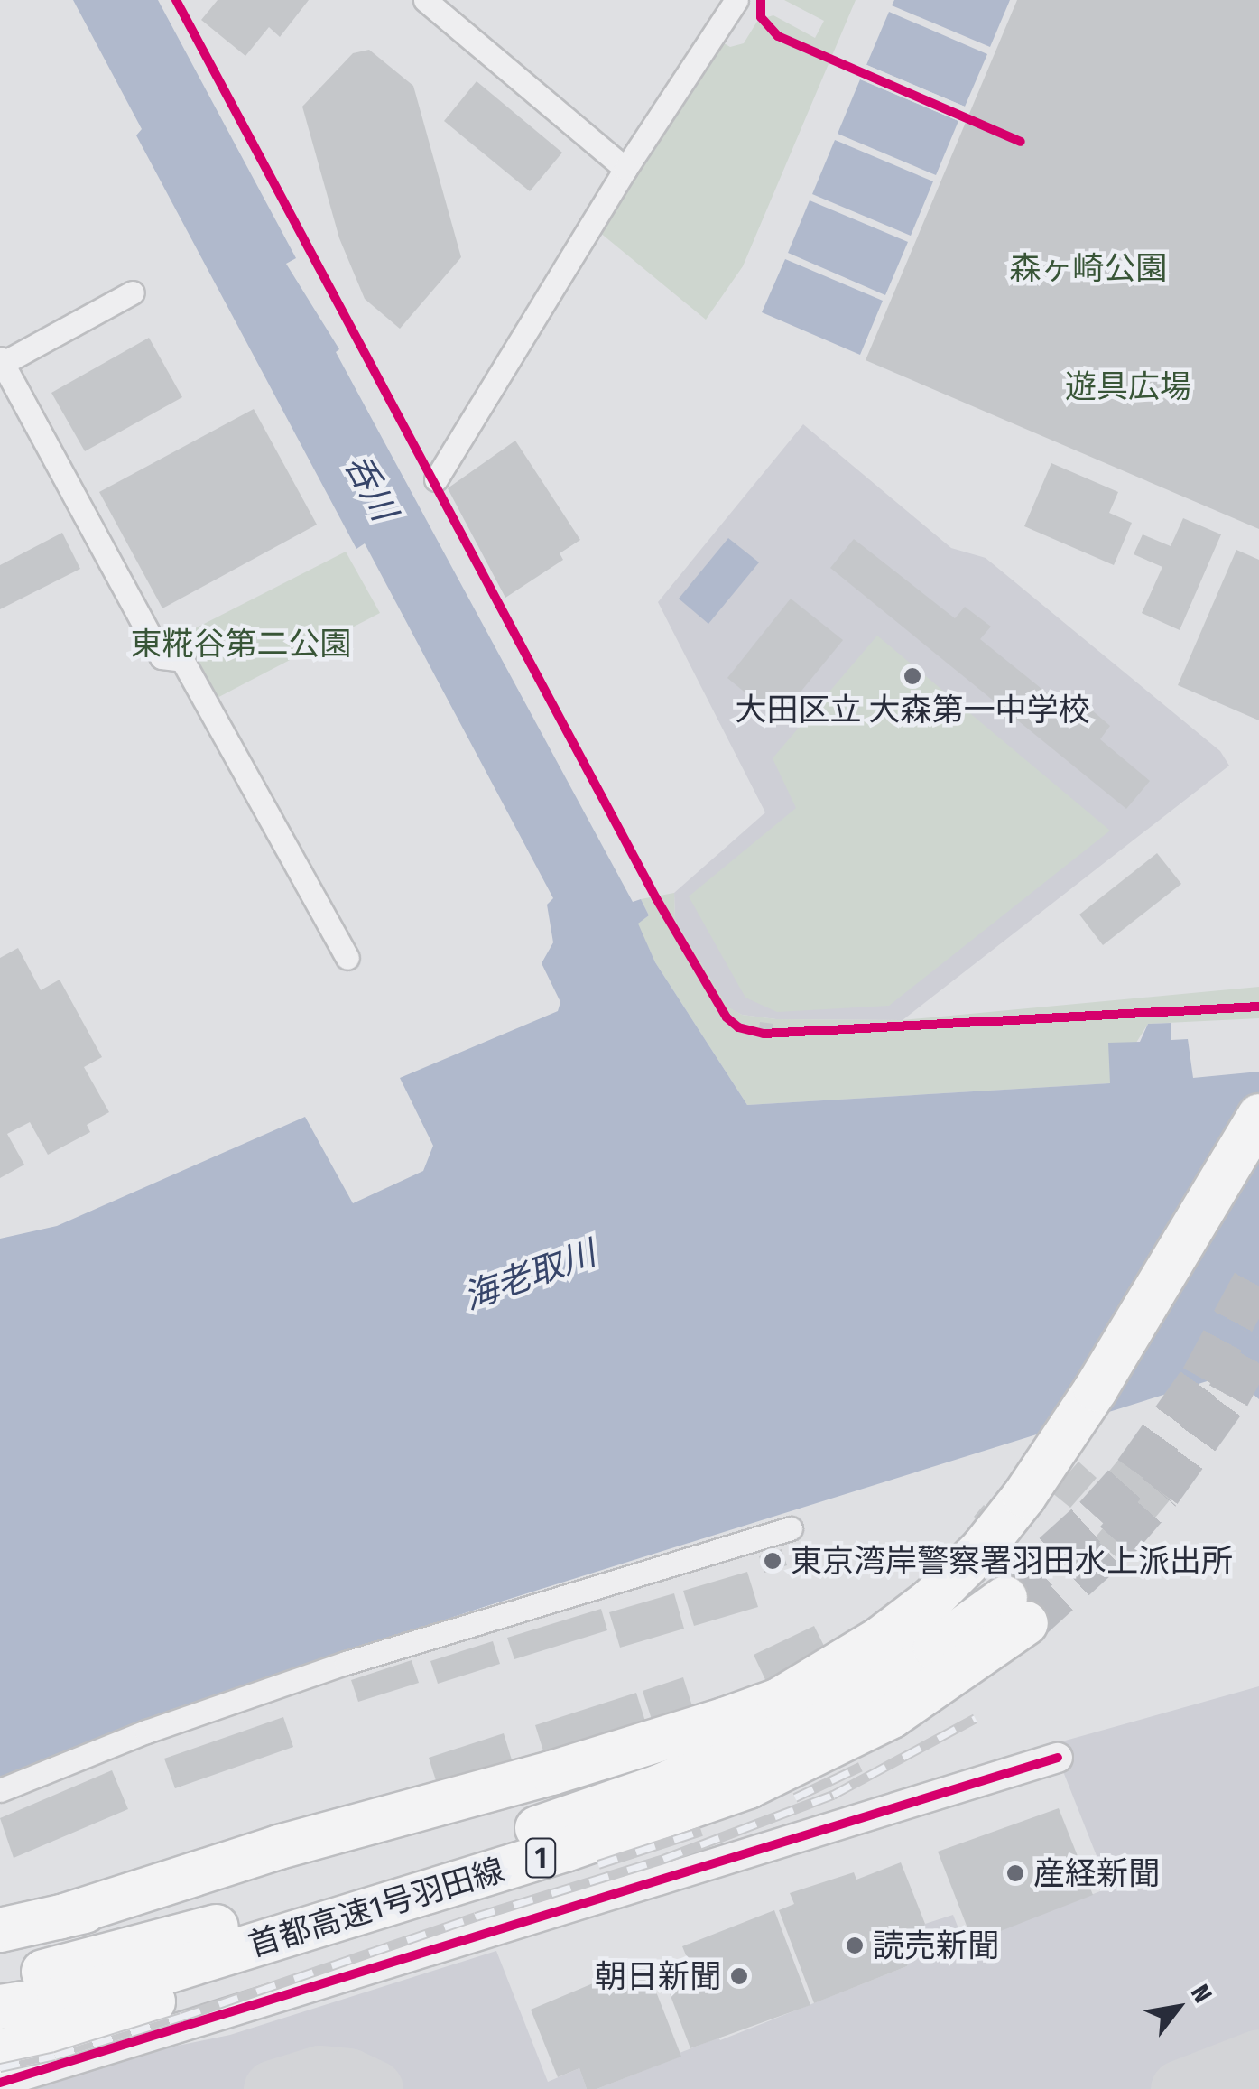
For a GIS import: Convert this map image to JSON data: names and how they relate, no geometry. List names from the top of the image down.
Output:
{
  "streets": {
    "highway": ["1", "首都高速1号羽田線"]
  },
  "water": ["呑川", "海老取川"],
  "parks": ["森ヶ崎公園", "遊具広場", "東糀谷第二公園"],
  "places": [
    "大田区立 大森第一中学校",
    "東京湾岸警察署羽田水上派出所",
    "産経新聞",
    "読売新聞",
    "朝日新聞"
  ],
  "north": "top right"
}
